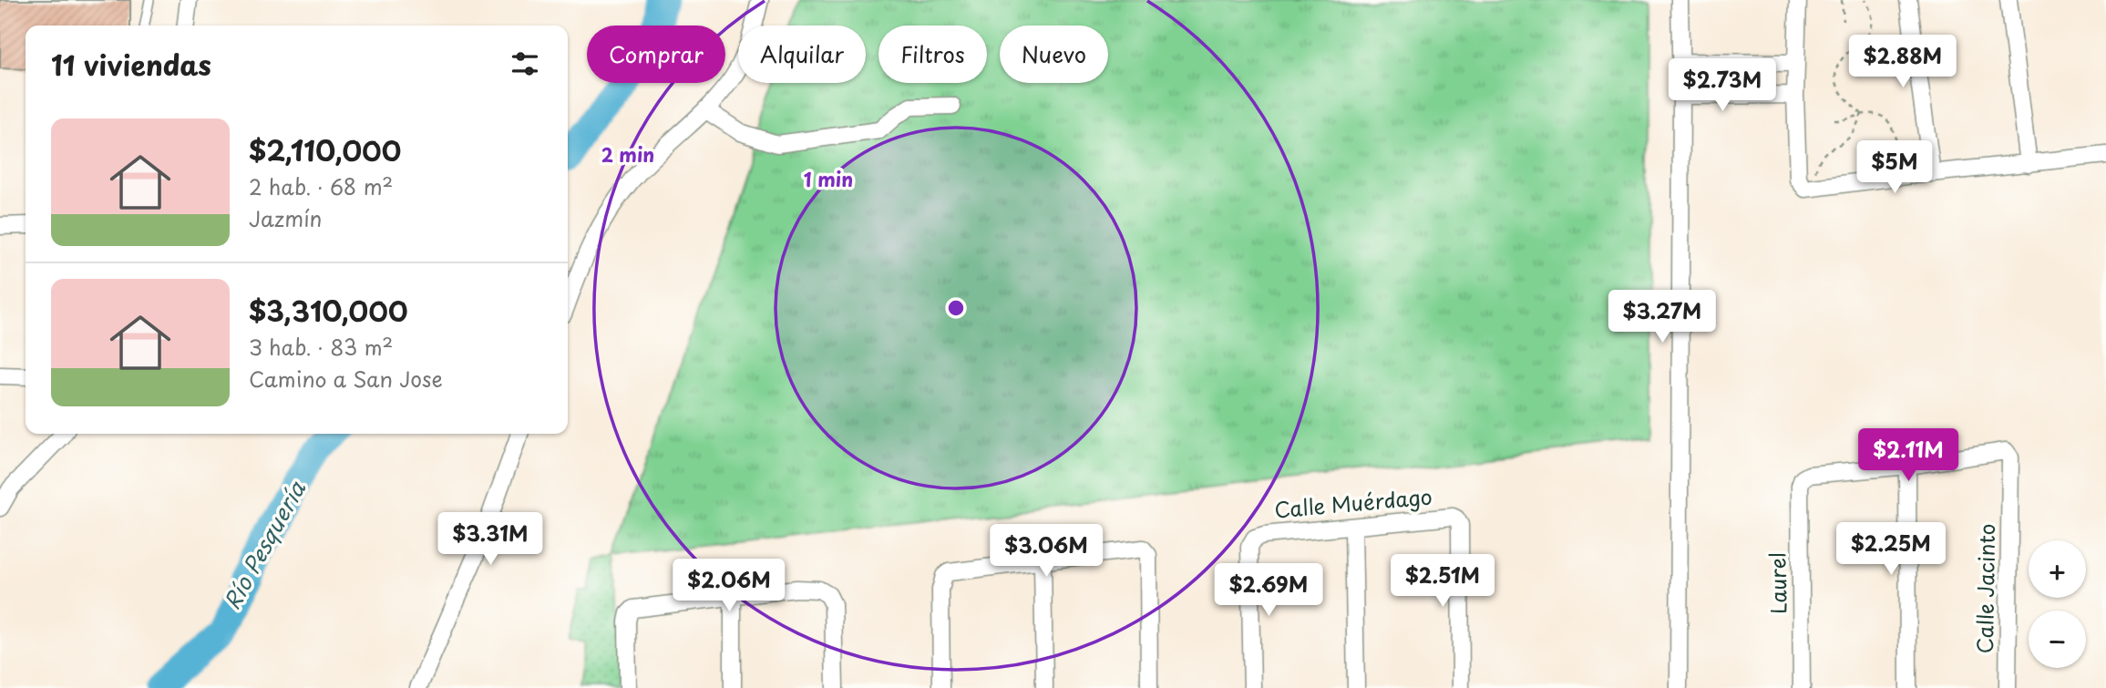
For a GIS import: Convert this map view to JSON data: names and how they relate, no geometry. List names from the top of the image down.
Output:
{
  "streets": {
    "street": ["Calle Muérdago", "Laurel", "Calle Jacinto"]
  },
  "crossings": [
    ["Laurel", "Calle Jacinto"]
  ],
  "water": ["Río Pesquería"],
  "page": {
    "chip": [
      "Comprar",
      "Alquilar",
      "Filtros",
      "Nuevo"
    ],
    "heading": "11 viviendas",
    "price": [
      "$2.88M",
      "$2.73M",
      "$5M",
      "$3.27M",
      "$2.11M",
      "$3.31M",
      "$2.25M",
      "$3.06M",
      "$2.51M",
      "$2.06M",
      "$2.69M"
    ],
    "list": [
      {
        "name": "$2,110,000",
        "note": "2 hab. · 68 m² · Jazmín"
      },
      {
        "name": "$3,310,000",
        "note": "3 hab. · 83 m² · Camino a San Jose"
      }
    ],
    "map_buttons": ["+", "−"]
  },
  "rings": ["2 min", "1 min"]
}
